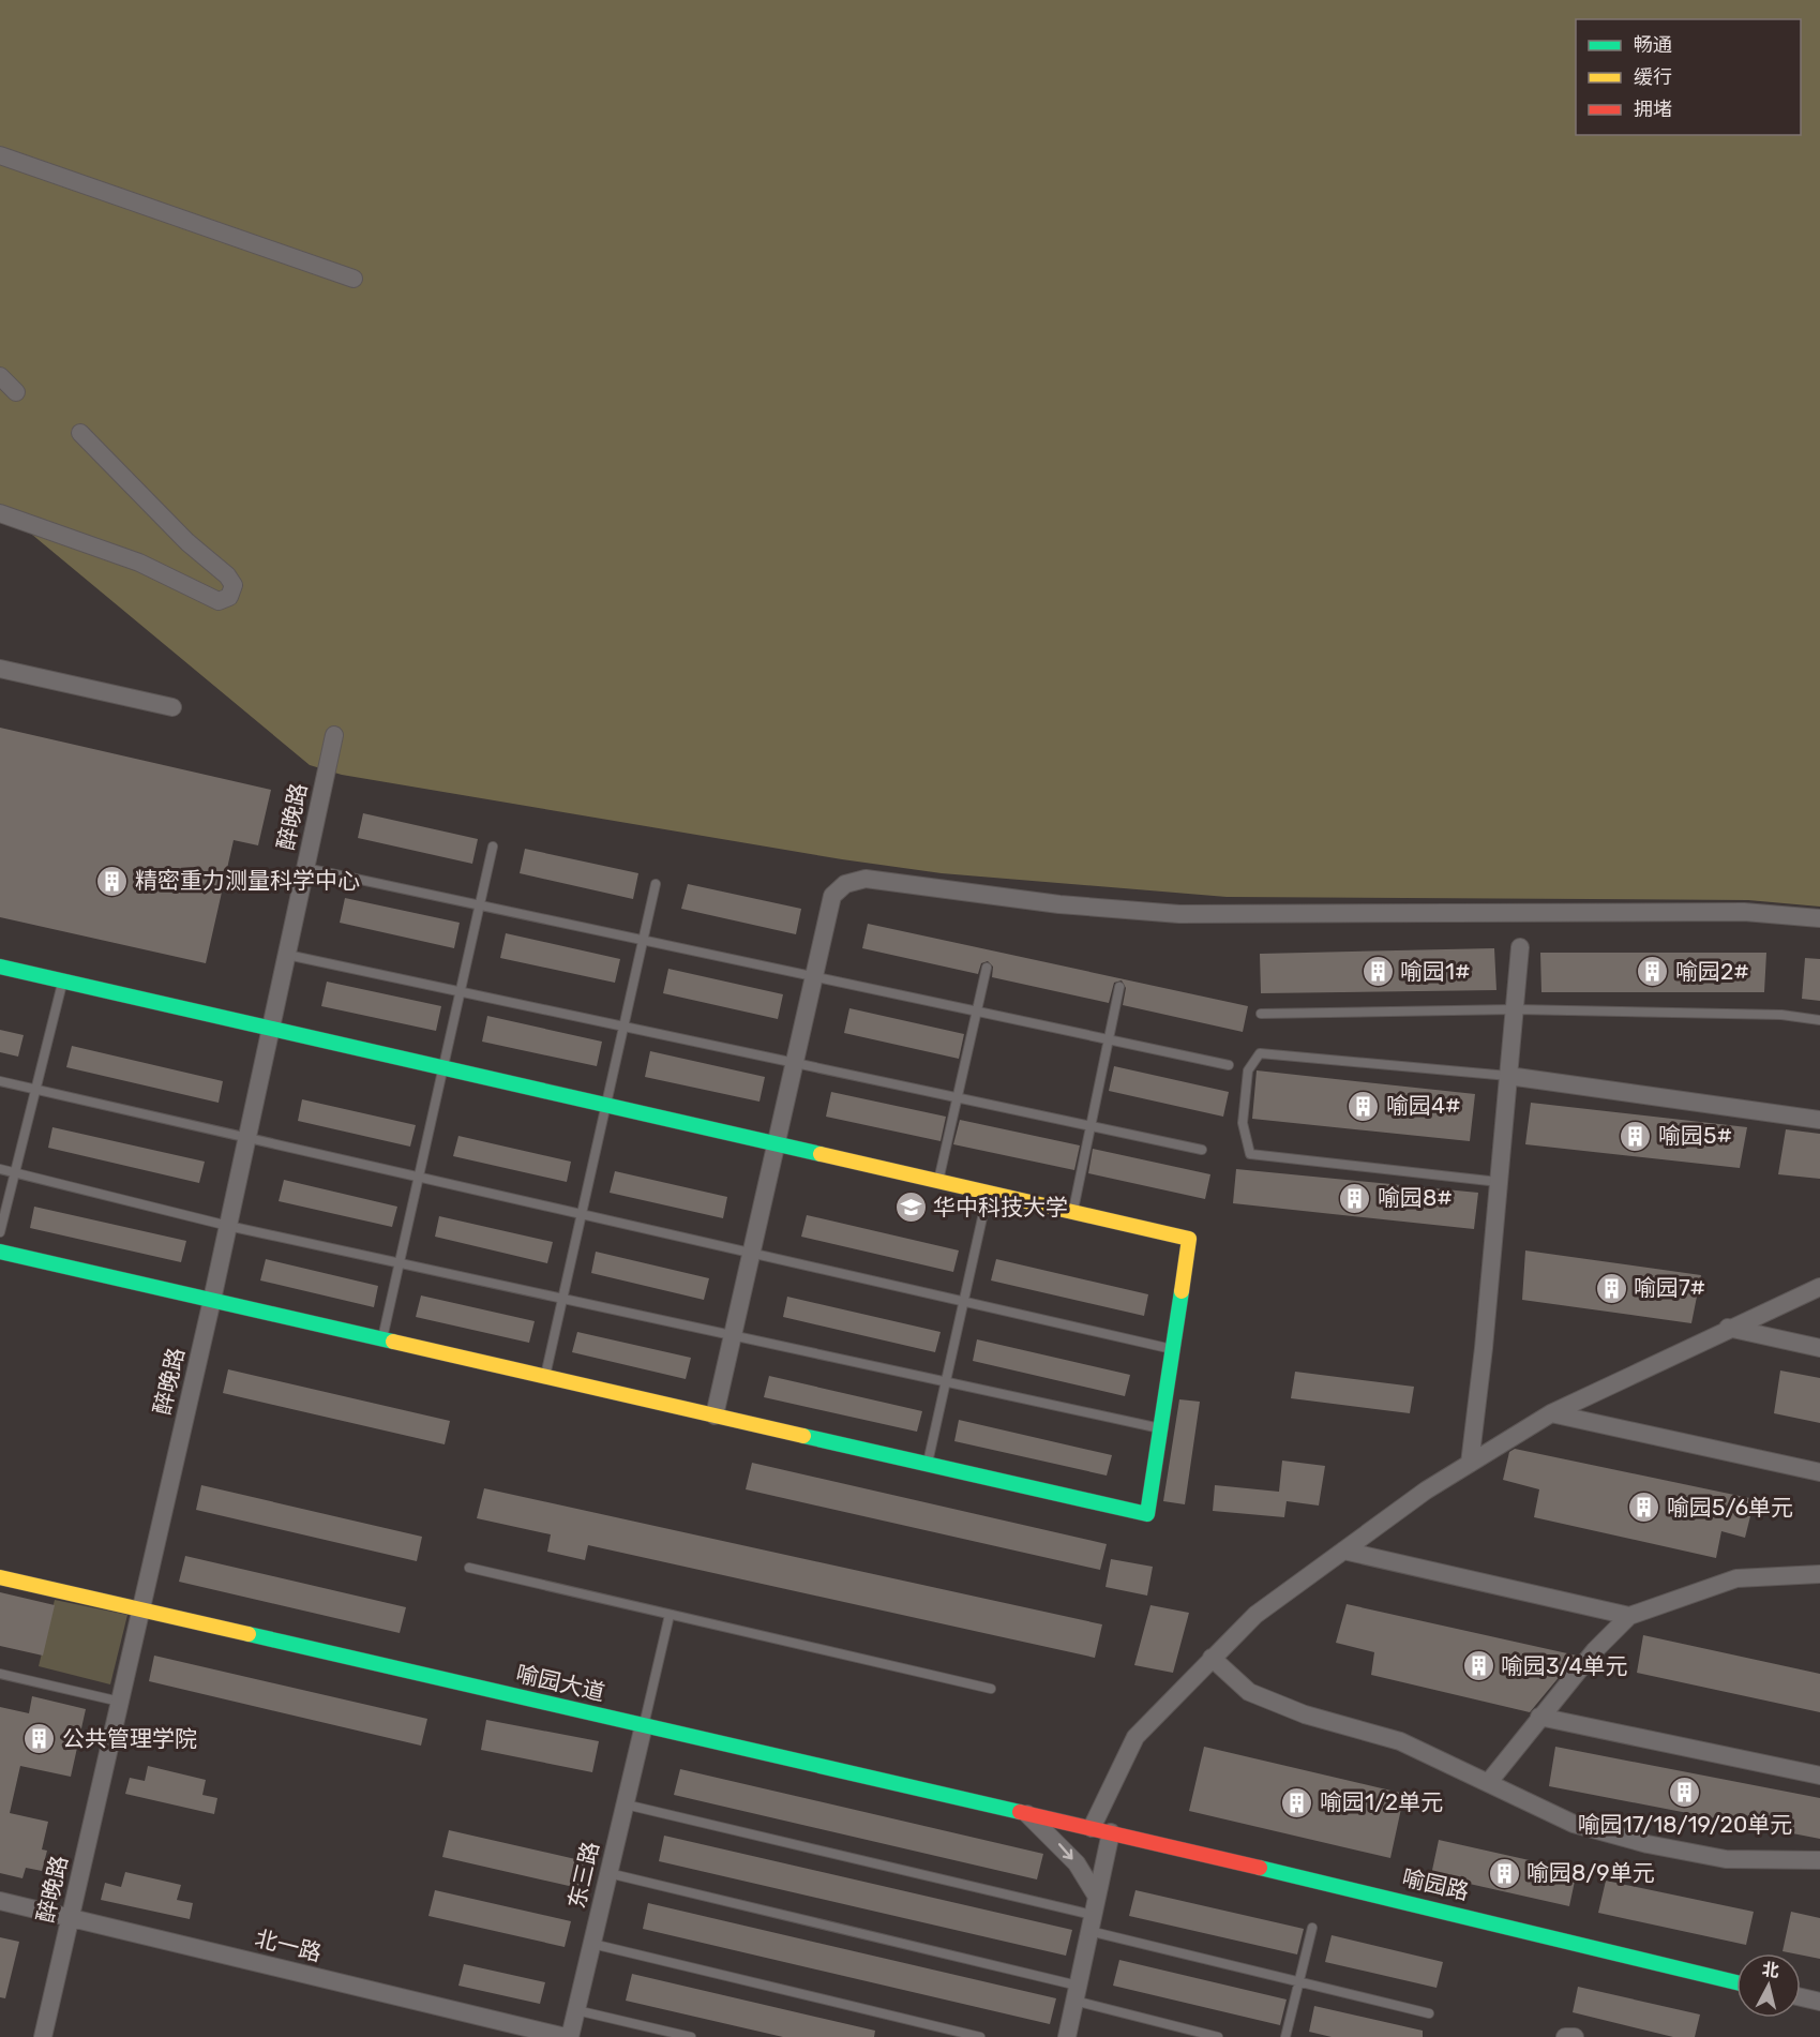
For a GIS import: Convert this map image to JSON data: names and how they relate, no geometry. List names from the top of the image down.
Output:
{
  "streets": {
    "street": [
      "醉晚路",
      "喻园大道",
      "东三路",
      "喻园路",
      "北一路"
    ]
  },
  "crossings": [
    ["醉晚路", "喻园大道"],
    ["醉晚路", "北一路"],
    ["喻园大道", "东三路"],
    ["喻园大道", "喻园路"],
    ["东三路", "北一路"]
  ],
  "places": {
    "building": [
      "精密重力测量科学中心",
      "喻园1#",
      "喻园2#",
      "喻园4#",
      "喻园5#",
      "喻园8#",
      "喻园7#",
      "喻园5/6单元",
      "喻园3/4单元",
      "公共管理学院",
      "喻园17/18/19/20单元",
      "喻园1/2单元",
      "喻园8/9单元"
    ],
    "school or university": ["华中科技大学"]
  },
  "legend": ["畅通", "缓行", "拥堵"],
  "north": "top"
}
